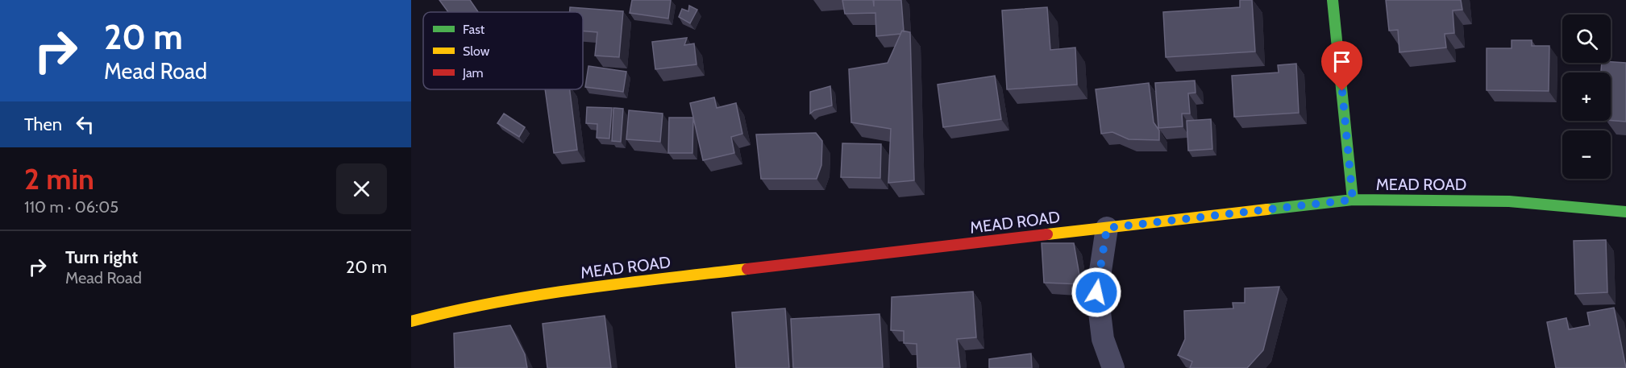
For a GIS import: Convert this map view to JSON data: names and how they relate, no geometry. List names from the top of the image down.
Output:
{
  "streets": {
    "main road": ["MEAD ROAD"]
  },
  "legend": ["Fast", "Slow", "Jam"],
  "page": {
    "turn": ["20 m", "Mead Road"],
    "map_buttons": ["+", "−"],
    "then": "Then",
    "heading": ["2 min", "110 m · 06:05"],
    "list": [
      {
        "name": "Turn right",
        "note": "Mead Road",
        "value": "20 m"
      }
    ]
  }
}
